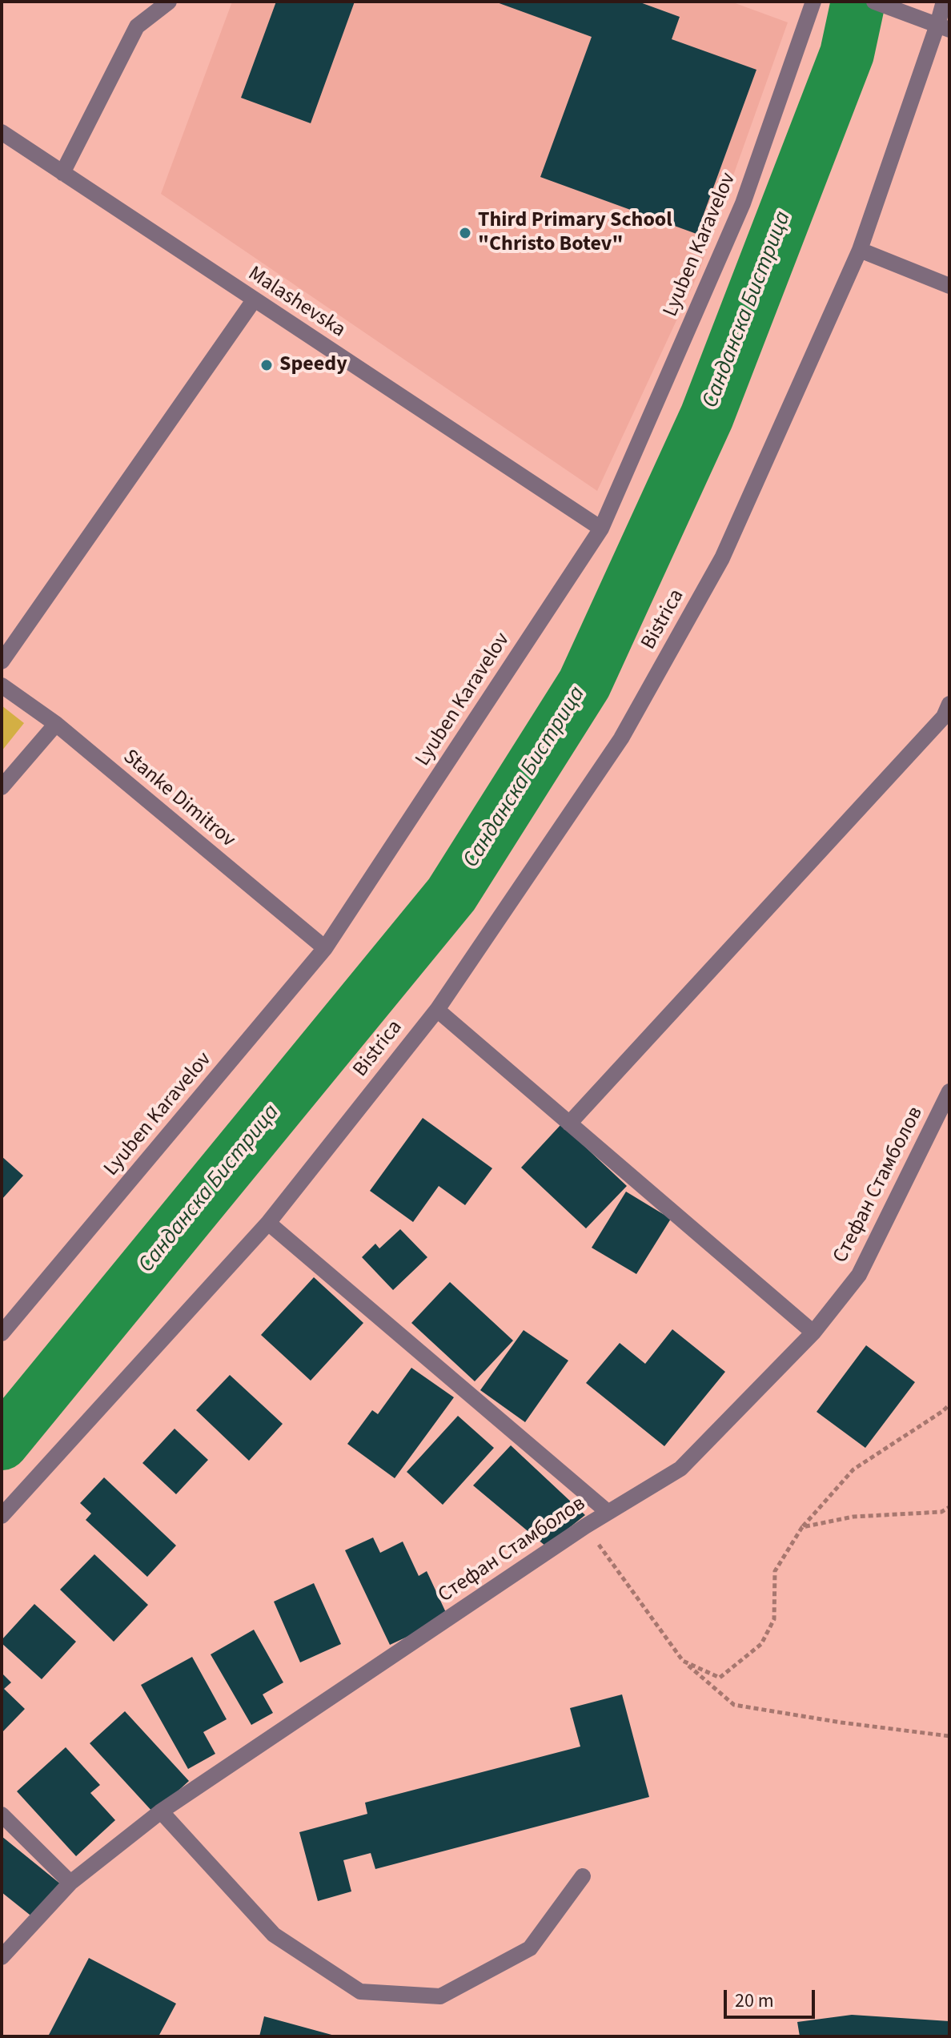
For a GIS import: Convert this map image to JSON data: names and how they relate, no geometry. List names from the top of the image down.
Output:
{
  "streets": {
    "street": [
      "Lyuben Karavelov",
      "Malashevska",
      "Bistrica",
      "Stanke Dimitrov",
      "Стефан Стамболов"
    ]
  },
  "crossings": [
    ["Lyuben Karavelov", "Malashevska"],
    ["Lyuben Karavelov", "Stanke Dimitrov"]
  ],
  "water": ["Санданска Бистрица"],
  "places": ["Third Primary School \"Christo Botev\"", "Speedy"],
  "scale_bar": "20 m"
}
